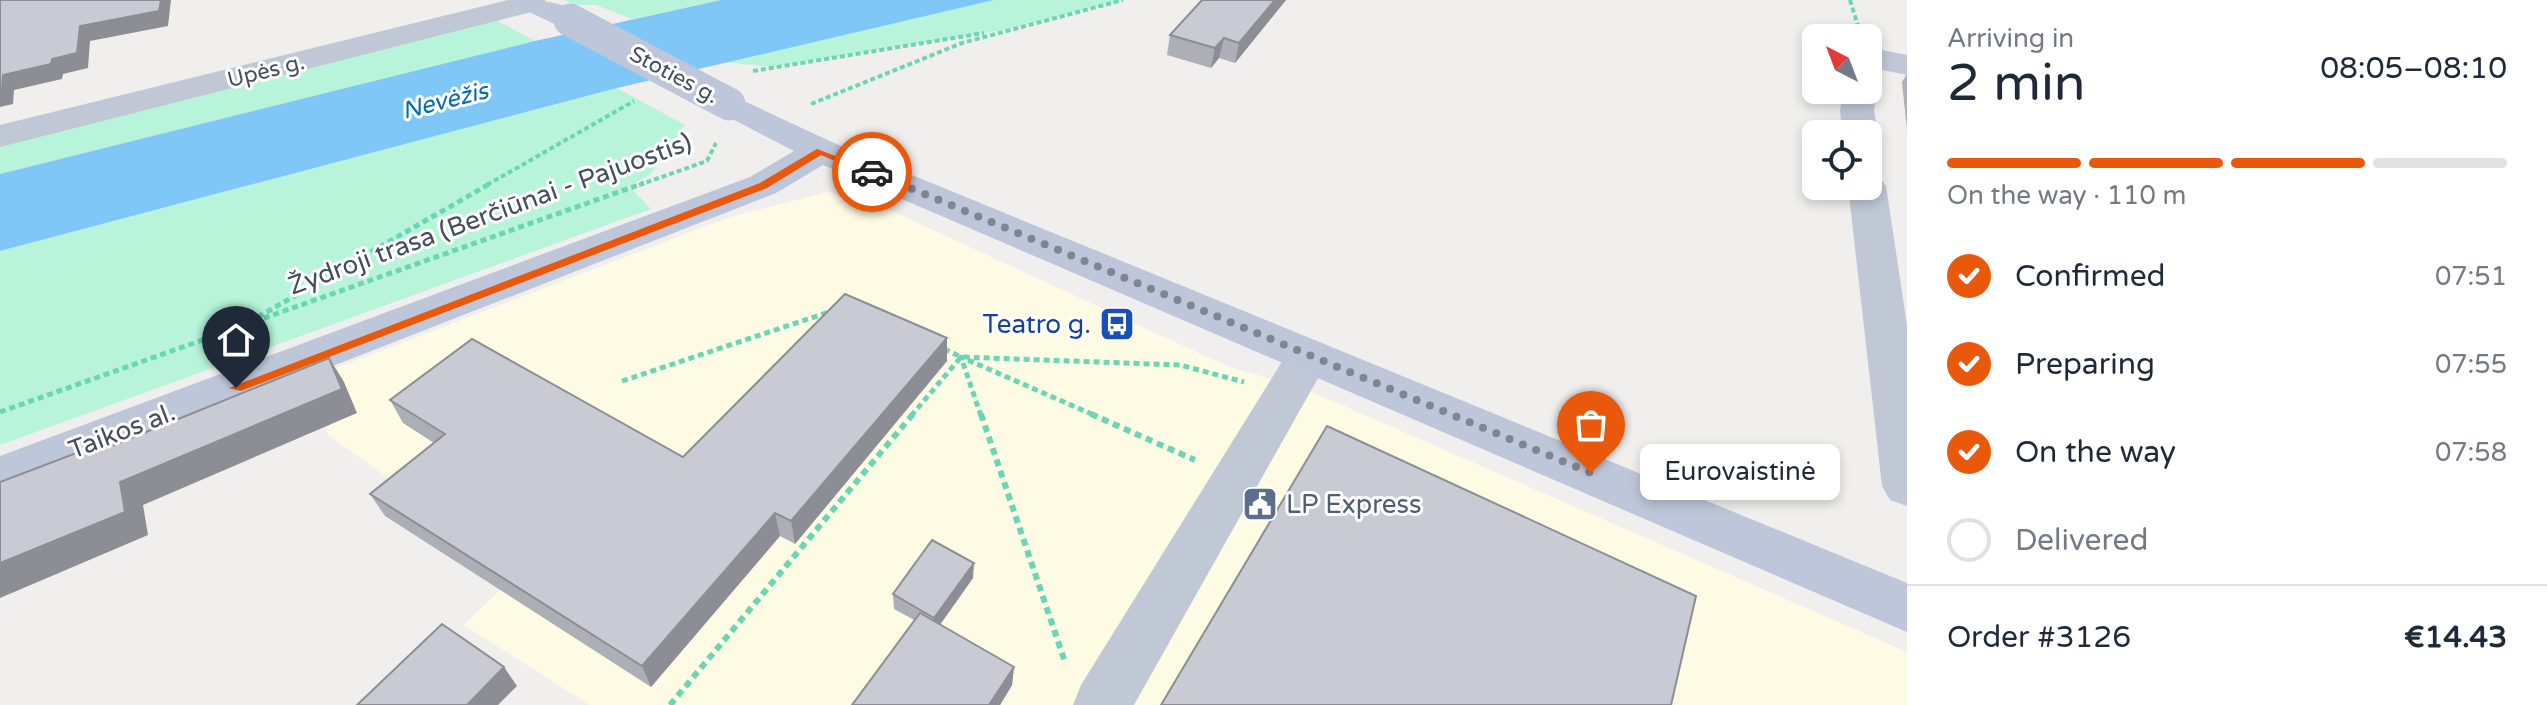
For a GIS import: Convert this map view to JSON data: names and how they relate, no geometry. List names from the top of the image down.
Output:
{
  "streets": {
    "main road": ["Stoties g.", "Taikos al."],
    "street": ["Upės g."],
    "path": ["Žydroji trasa (Berčiūnai - Pajuostis)"]
  },
  "crossings": [
    ["Upės g.", "Stoties g."],
    ["Stoties g.", "Žydroji trasa (Berčiūnai - Pajuostis)"],
    ["Stoties g.", "Taikos al."]
  ],
  "water": ["Nevėžis"],
  "places": {
    "bus stop": ["Teatro g."],
    "other": ["Eurovaistinė"],
    "public building": ["LP Express"]
  },
  "north": "top left",
  "page": {
    "heading": ["2 min", "Arriving in", "08:05–08:10"],
    "panel": ["Order #3126", "€14.43"],
    "bar": "On the way · 110 m",
    "list": [
      ["Confirmed", "07:51"],
      ["Preparing", "07:55"],
      ["On the way", "07:58"],
      "Delivered"
    ],
    "bubble": "Eurovaistinė"
  }
}
